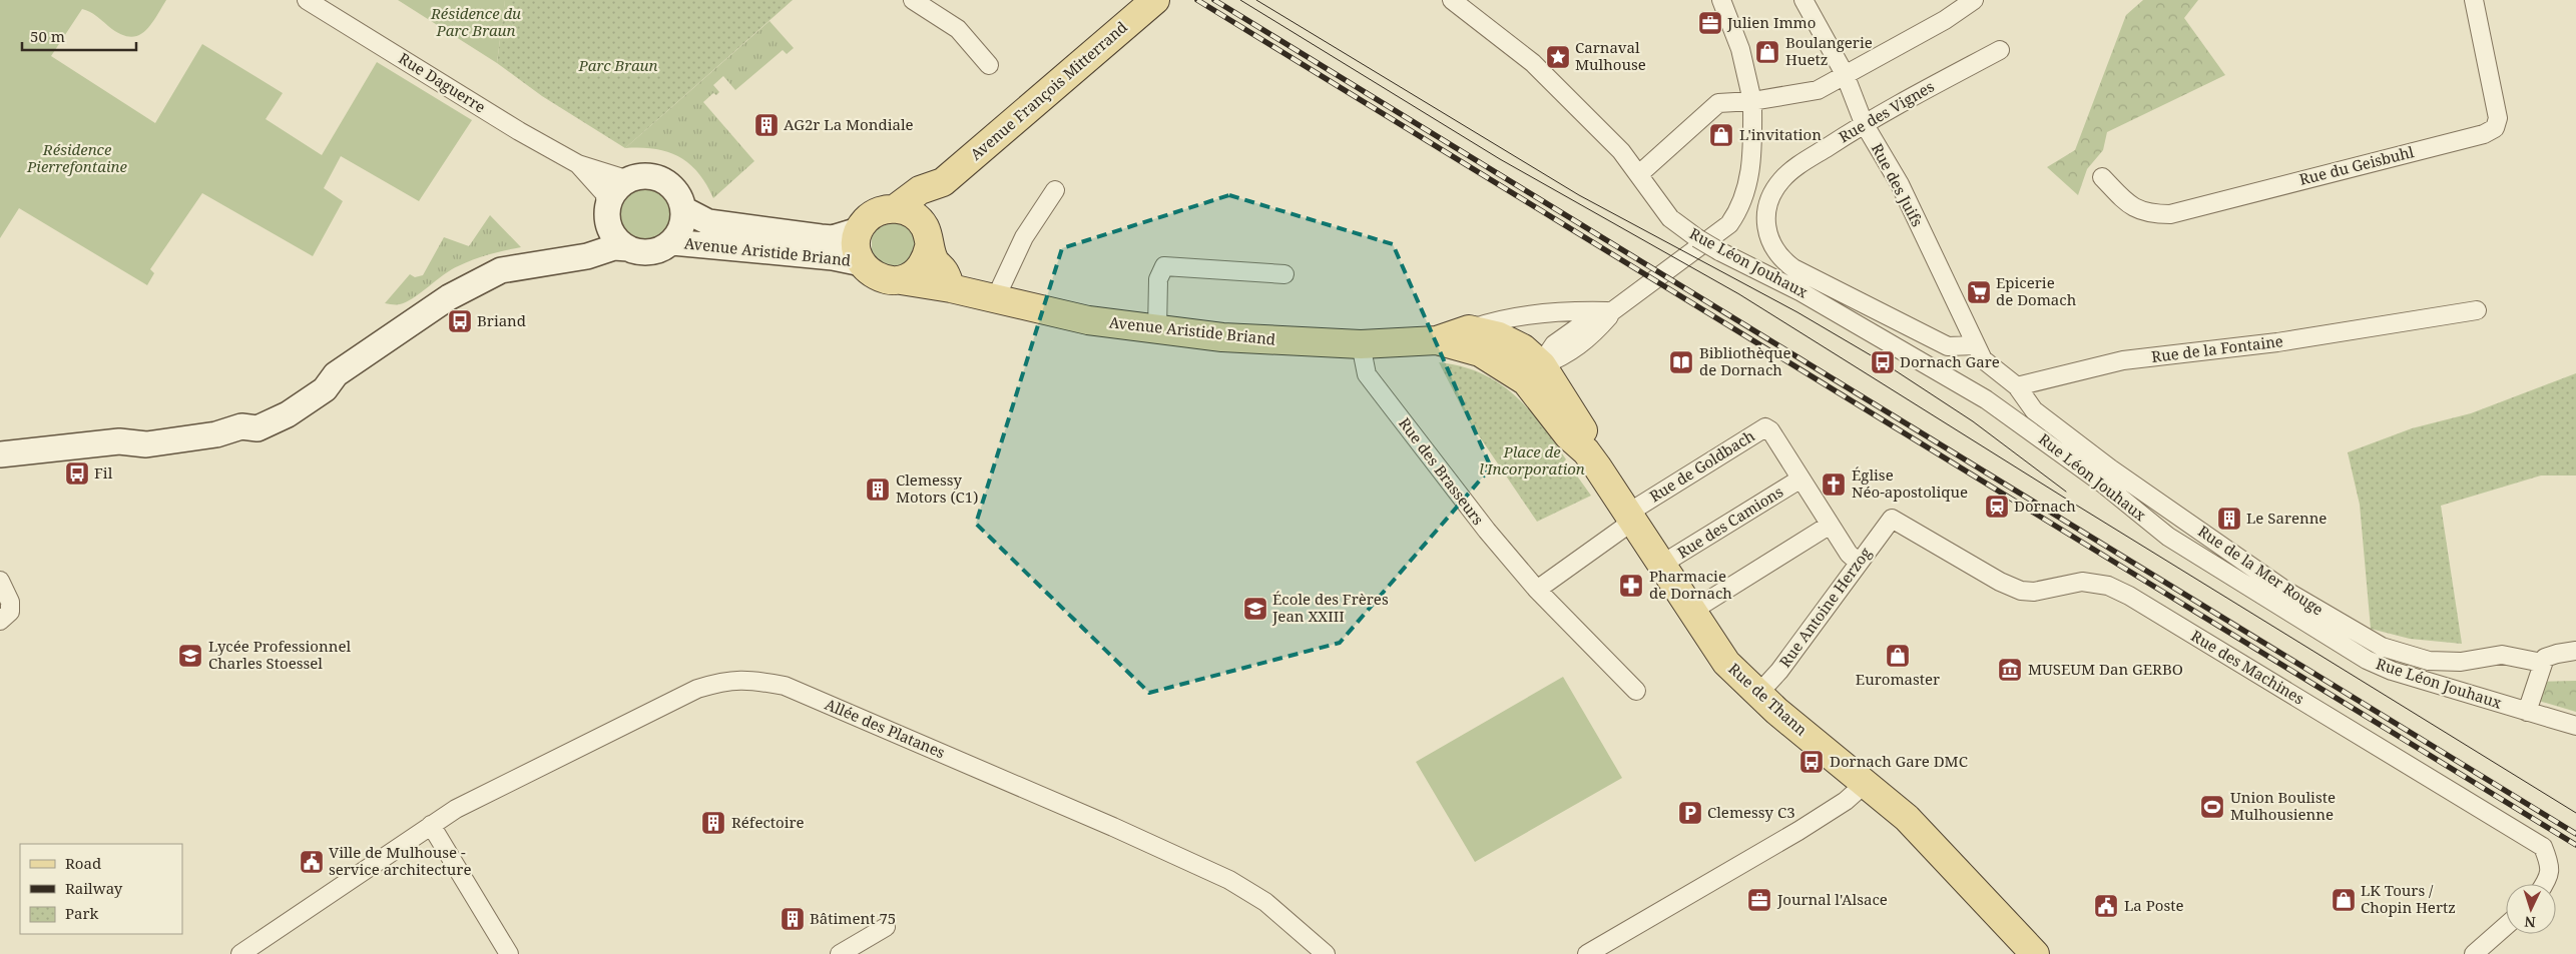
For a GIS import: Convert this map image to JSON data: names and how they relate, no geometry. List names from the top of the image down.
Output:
{
  "streets": {
    "main road": ["Avenue François Mitterrand", "Avenue Aristide Briand", "Rue de Thann"],
    "street": [
      "Rue Daguerre",
      "Rue des Vignes",
      "Rue du Geisbuhl",
      "Rue des Juifs",
      "Rue Léon Jouhaux",
      "Rue de la Fontaine",
      "Rue de Goldbach",
      "Rue des Brasseurs",
      "Rue des Camions",
      "Rue de la Mer Rouge",
      "Rue Antoine Herzog",
      "Rue des Machines",
      "Allée des Platanes"
    ]
  },
  "crossings": [
    ["Rue Daguerre", "Avenue Aristide Briand"],
    ["Avenue François Mitterrand", "Avenue Aristide Briand"],
    ["Rue des Vignes", "Rue des Juifs"],
    ["Avenue Aristide Briand", "Rue des Brasseurs"],
    ["Avenue Aristide Briand", "Rue de Thann"],
    ["Rue de la Fontaine", "Rue de la Mer Rouge"],
    ["Rue de Goldbach", "Rue des Camions"],
    ["Rue de Goldbach", "Rue Antoine Herzog"],
    ["Rue de Goldbach", "Rue de Thann"],
    ["Rue des Camions", "Rue de Thann"],
    ["Rue Antoine Herzog", "Rue des Machines"],
    ["Rue Antoine Herzog", "Rue de Thann"]
  ],
  "parks": [
    "Résidence du Parc Braun",
    "Parc Braun",
    "Résidence Pierrefontaine",
    "Place de l'Incorporation"
  ],
  "places": {
    "office": ["Julien Immo", "Journal l'Alsace"],
    "shop": [
      "Boulangerie Huetz",
      "L'invitation",
      "Euromaster",
      "LK Tours / Chopin Hertz"
    ],
    "place": ["Carnaval Mulhouse"],
    "building": [
      "AG2r La Mondiale",
      "Clemessy Motors (C1)",
      "Le Sarenne",
      "Réfectoire",
      "Bâtiment 75"
    ],
    "supermarket": ["Epicerie de Domach"],
    "bus stop": [
      "Briand",
      "Dornach Gare",
      "Fil",
      "Dornach Gare DMC"
    ],
    "library": ["Bibliothèque de Dornach"],
    "church": ["Église Néo-apostolique"],
    "station": ["Dornach"],
    "pharmacy": ["Pharmacie de Dornach"],
    "school or university": ["École des Frères Jean XXIII", "Lycée Professionnel Charles Stoessel"],
    "museum": ["MUSEUM Dan GERBO"],
    "sports": ["Union Bouliste Mulhousienne"],
    "parking": ["Clemessy C3"],
    "public building": ["Ville de Mulhouse - service architecture", "La Poste"]
  },
  "legend": ["Road", "Railway", "Park"],
  "scale_bar": "50 m",
  "north": "bottom"
}
